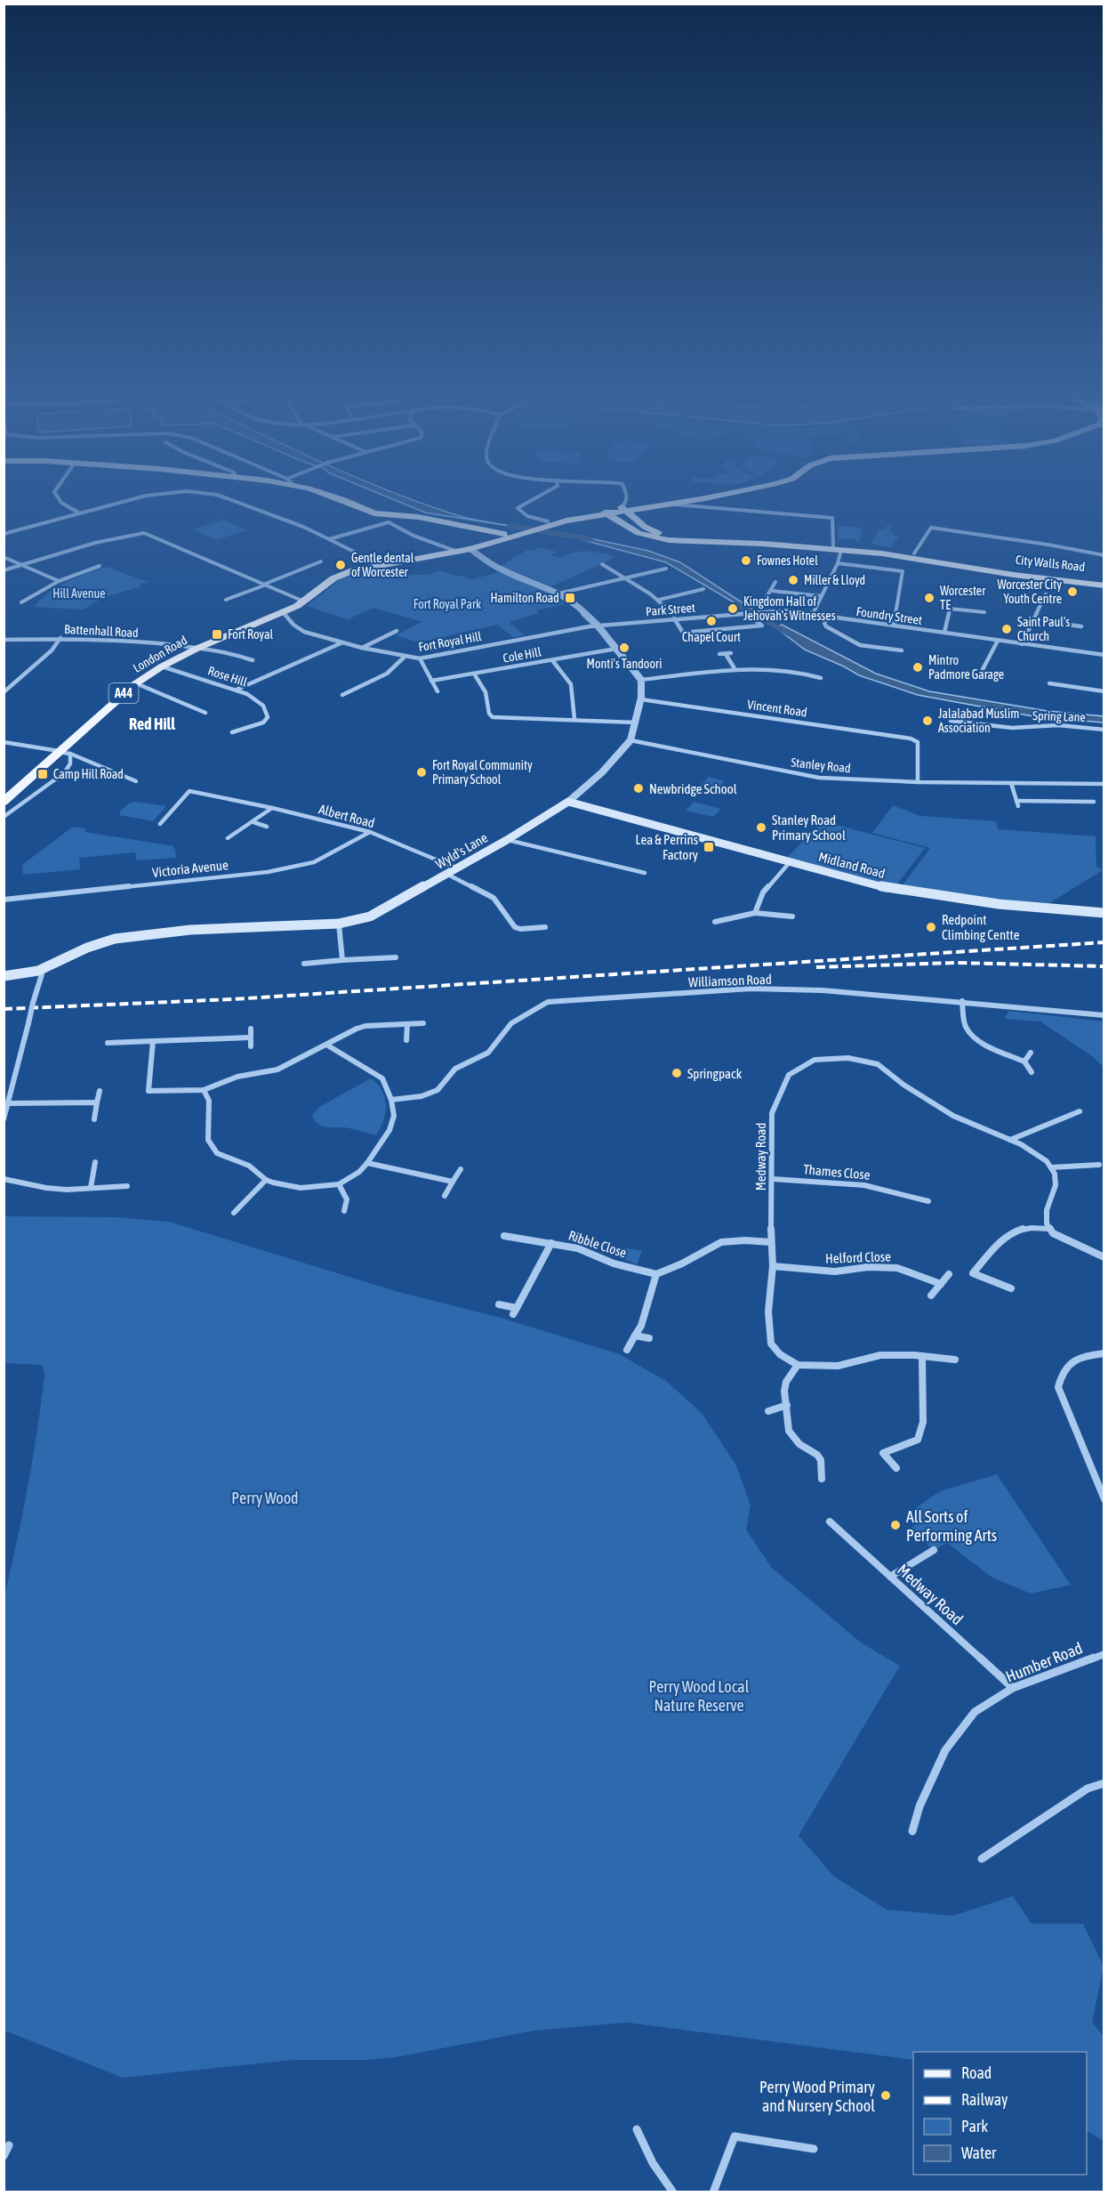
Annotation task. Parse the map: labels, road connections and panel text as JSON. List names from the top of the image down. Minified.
{"streets":{"main road":["City Walls Road","London Road","A44","Wyld's Lane","Midland Road"],"street":["Park Street","Foundry Street","Battenhall Road","Fort Royal Hill","Cole Hill","Rose Hill","Vincent Road","Spring Lane","Stanley Road","Albert Road","Victoria Avenue","Williamson Road","Medway Road","Thames Close","Ribble Close","Helford Close","Humber Road"]},"crossings":[["City Walls Road","A44"],["Park Street","Foundry Street"],["Park Street","Fort Royal Hill"],["Battenhall Road","London Road"],["Fort Royal Hill","London Road"],["London Road","Rose Hill"],["London Road","A44"],["Vincent Road","Stanley Road"],["Vincent Road","Wyld's Lane"],["Stanley Road","Wyld's Lane"],["Albert Road","Wyld's Lane"],["Albert Road","Victoria Avenue"],["Wyld's Lane","Midland Road"],["Medway Road","Thames Close"],["Medway Road","Helford Close"],["Medway Road","Humber Road"]],"districts":["Red Hill"],"parks":["Hill Avenue","Fort Royal Park","Perry Wood","Perry Wood Local Nature Reserve"],"places":{"other":["Fownes Hotel","Gentle dental of Worcester","Miller & Lloyd","Worcester City Youth Centre","Worcester TE","Kingdom Hall of Jehovah's Witnesses","Chapel Court","Saint Paul's Church","Monti's Tandoori","Mintro Padmore Garage","Jalalabad Muslim Association","Fort Royal Community Primary School","Newbridge School","Stanley Road Primary School","Redpoint Climbing Centte","Springpack","All Sorts of Performing Arts","Perry Wood Primary and Nursery School"],"transit":["Hamilton Road","Fort Royal","Camp Hill Road","Lea & Perrins Factory"]},"legend":["Road","Railway","Park","Water"]}
